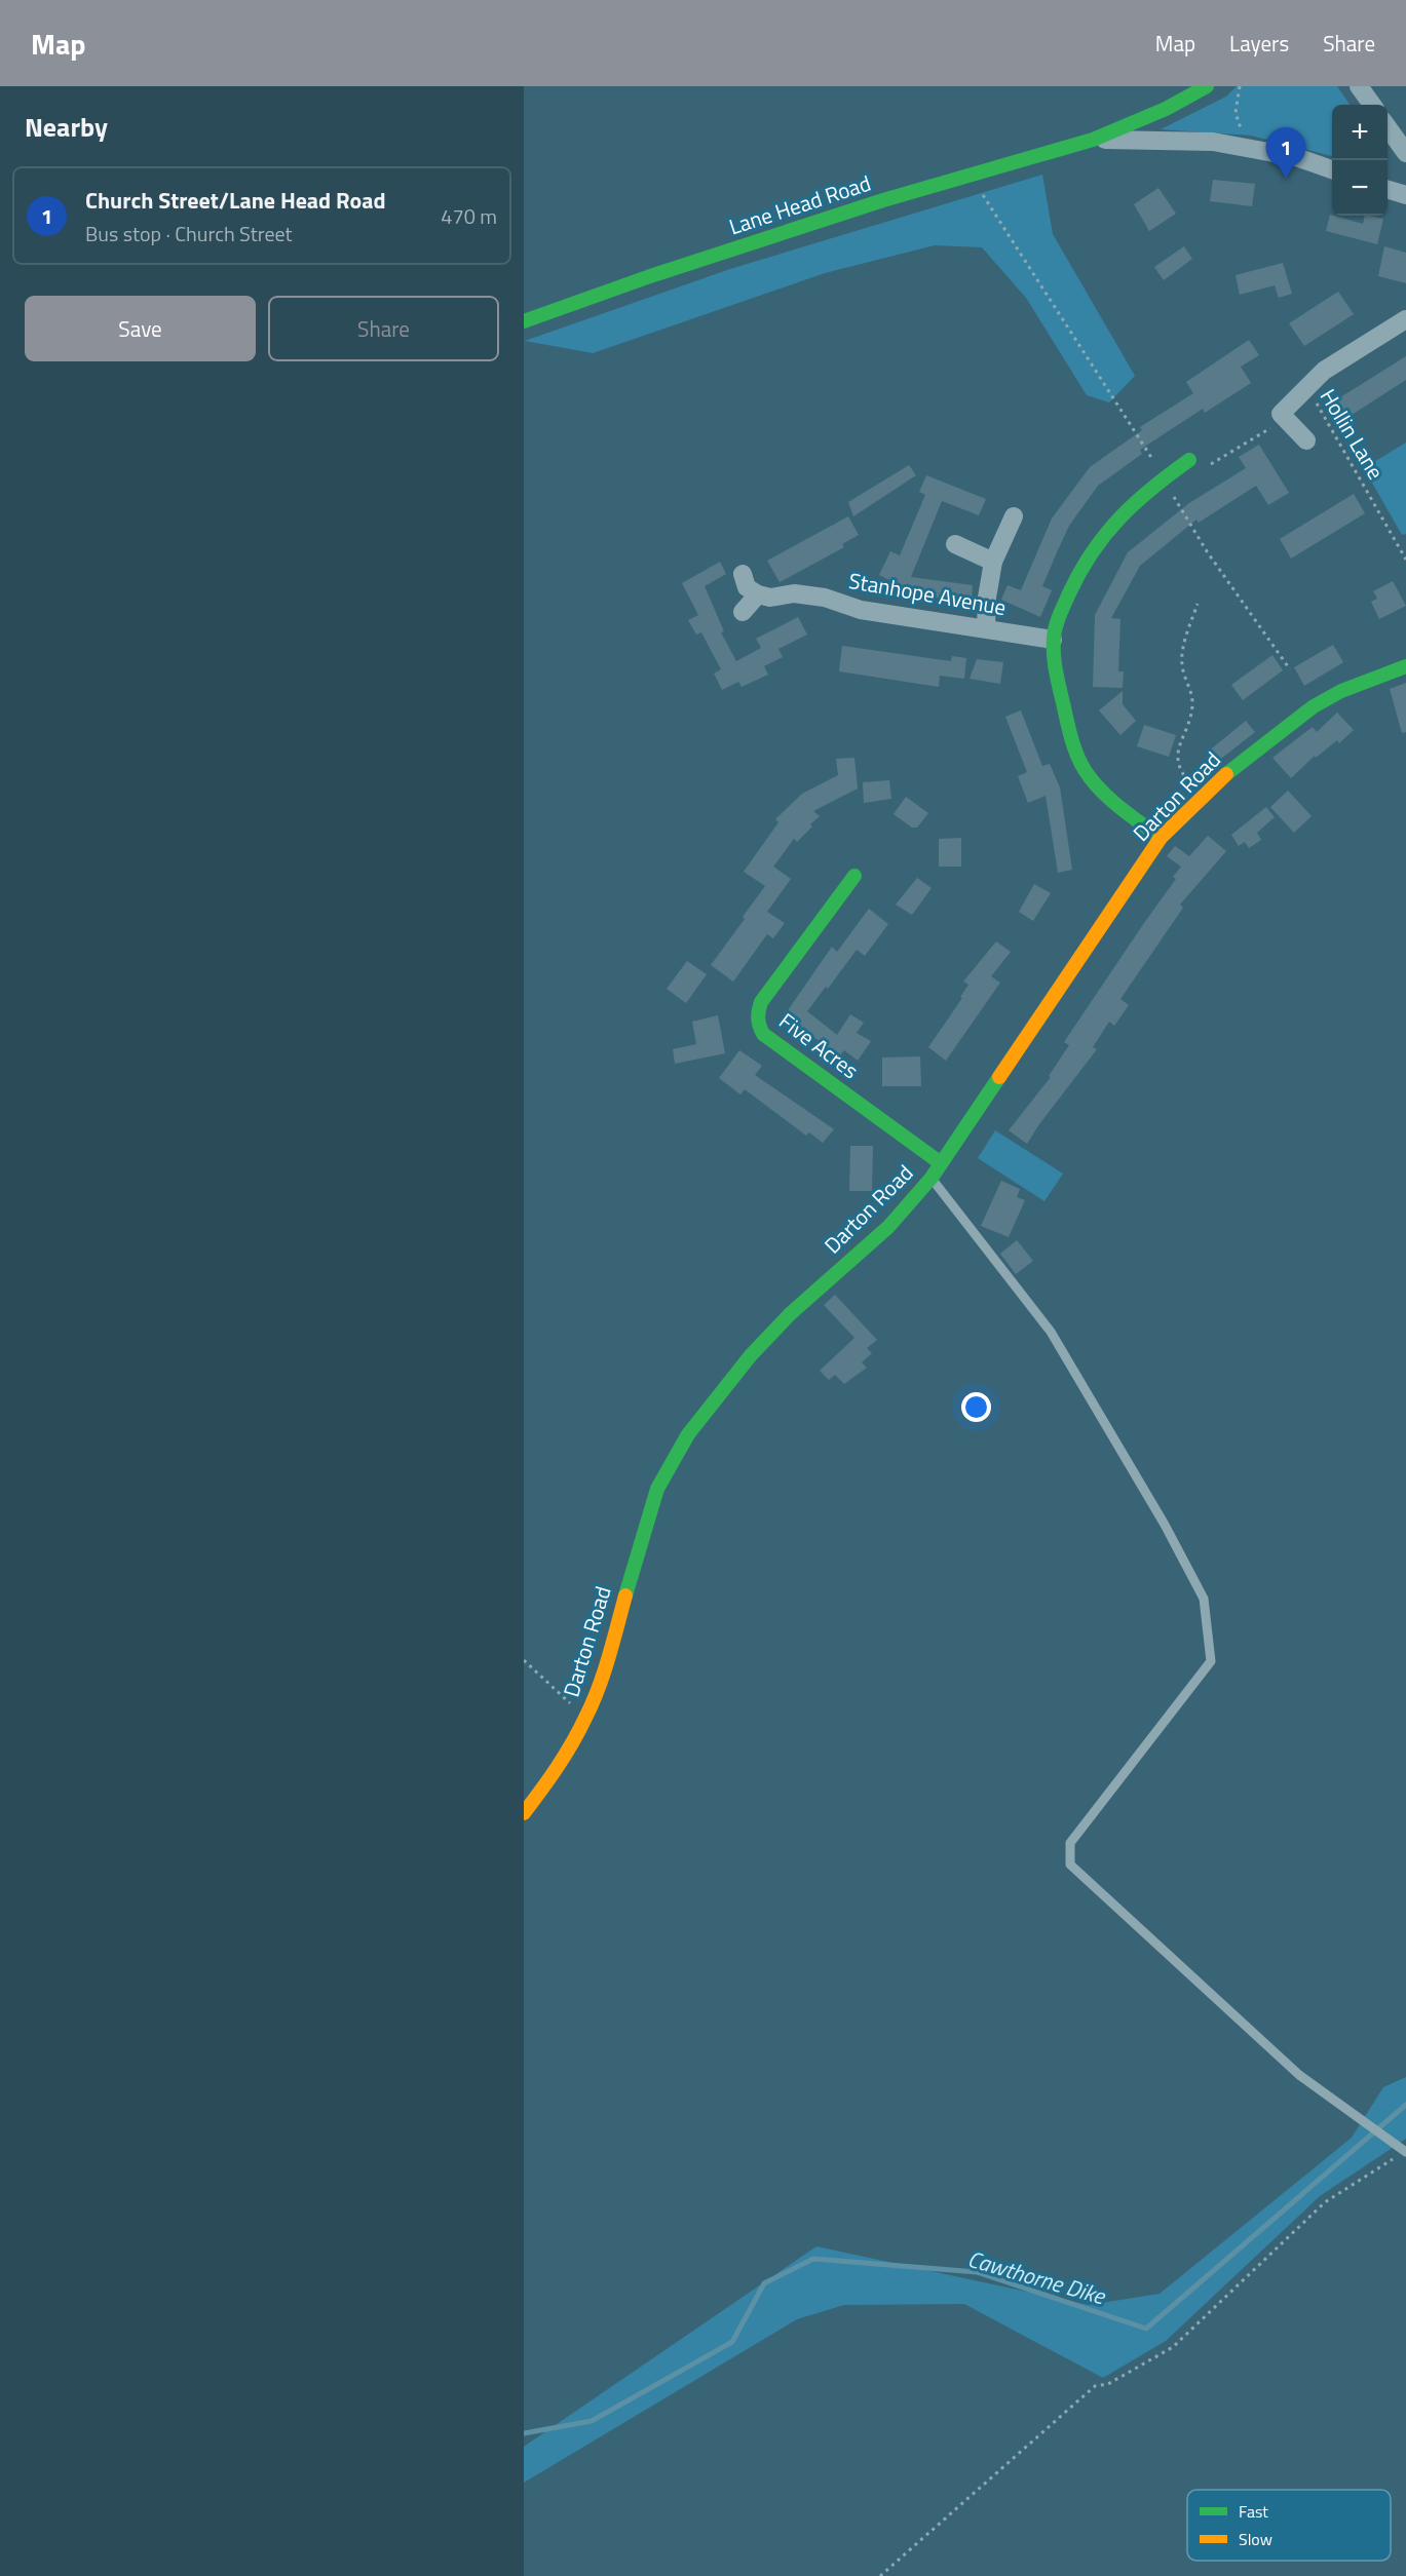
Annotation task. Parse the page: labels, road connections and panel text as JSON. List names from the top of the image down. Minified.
{"streets":{"street":["Lane Head Road","Stanhope Avenue","Darton Road","Five Acres"],"path":["Hollin Lane"]},"crossings":[["Darton Road","Five Acres"]],"water":["Cawthorne Dike"],"legend":["Fast","Slow"],"page":{"header":"Map","nav":["Map","Layers","Share"],"heading":"Nearby","map_buttons":["+","−"],"pins":"1","list":[{"mark":"1","name":"Church Street/Lane Head Road","note":"Bus stop · Church Street","value":"470 m"}],"buttons":["Save","Share"]}}
